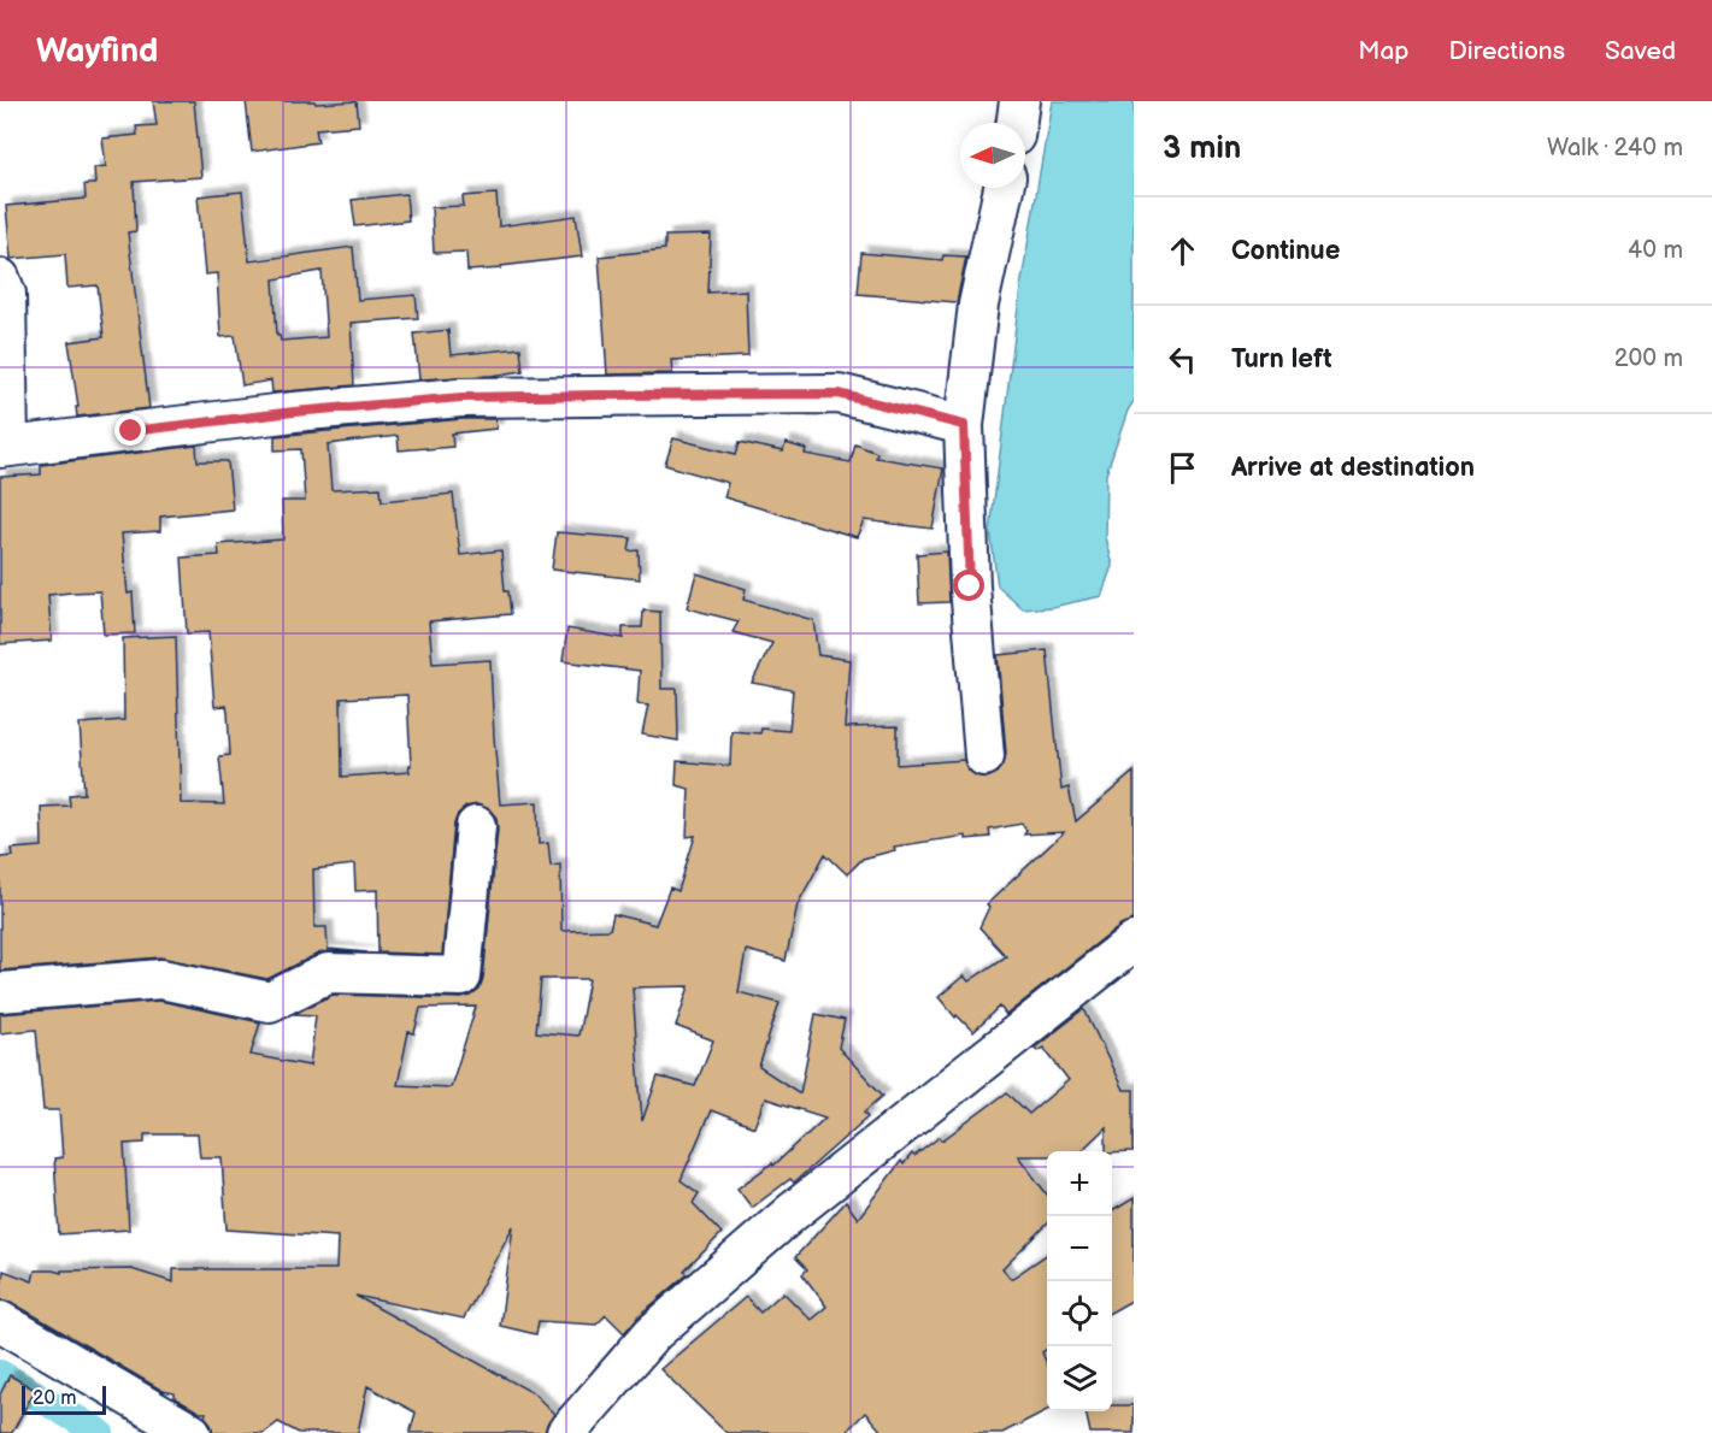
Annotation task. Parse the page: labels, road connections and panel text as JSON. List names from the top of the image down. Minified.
{"scale_bar":"20 m","north":"left","page":{"header":"Wayfind","nav":["Map","Directions","Saved"],"heading":["3 min","Walk · 240 m"],"list":[["Continue","40 m"],["Turn left","200 m"],"Arrive at destination"],"map_buttons":["+","−"],"scale":"20 m"}}
